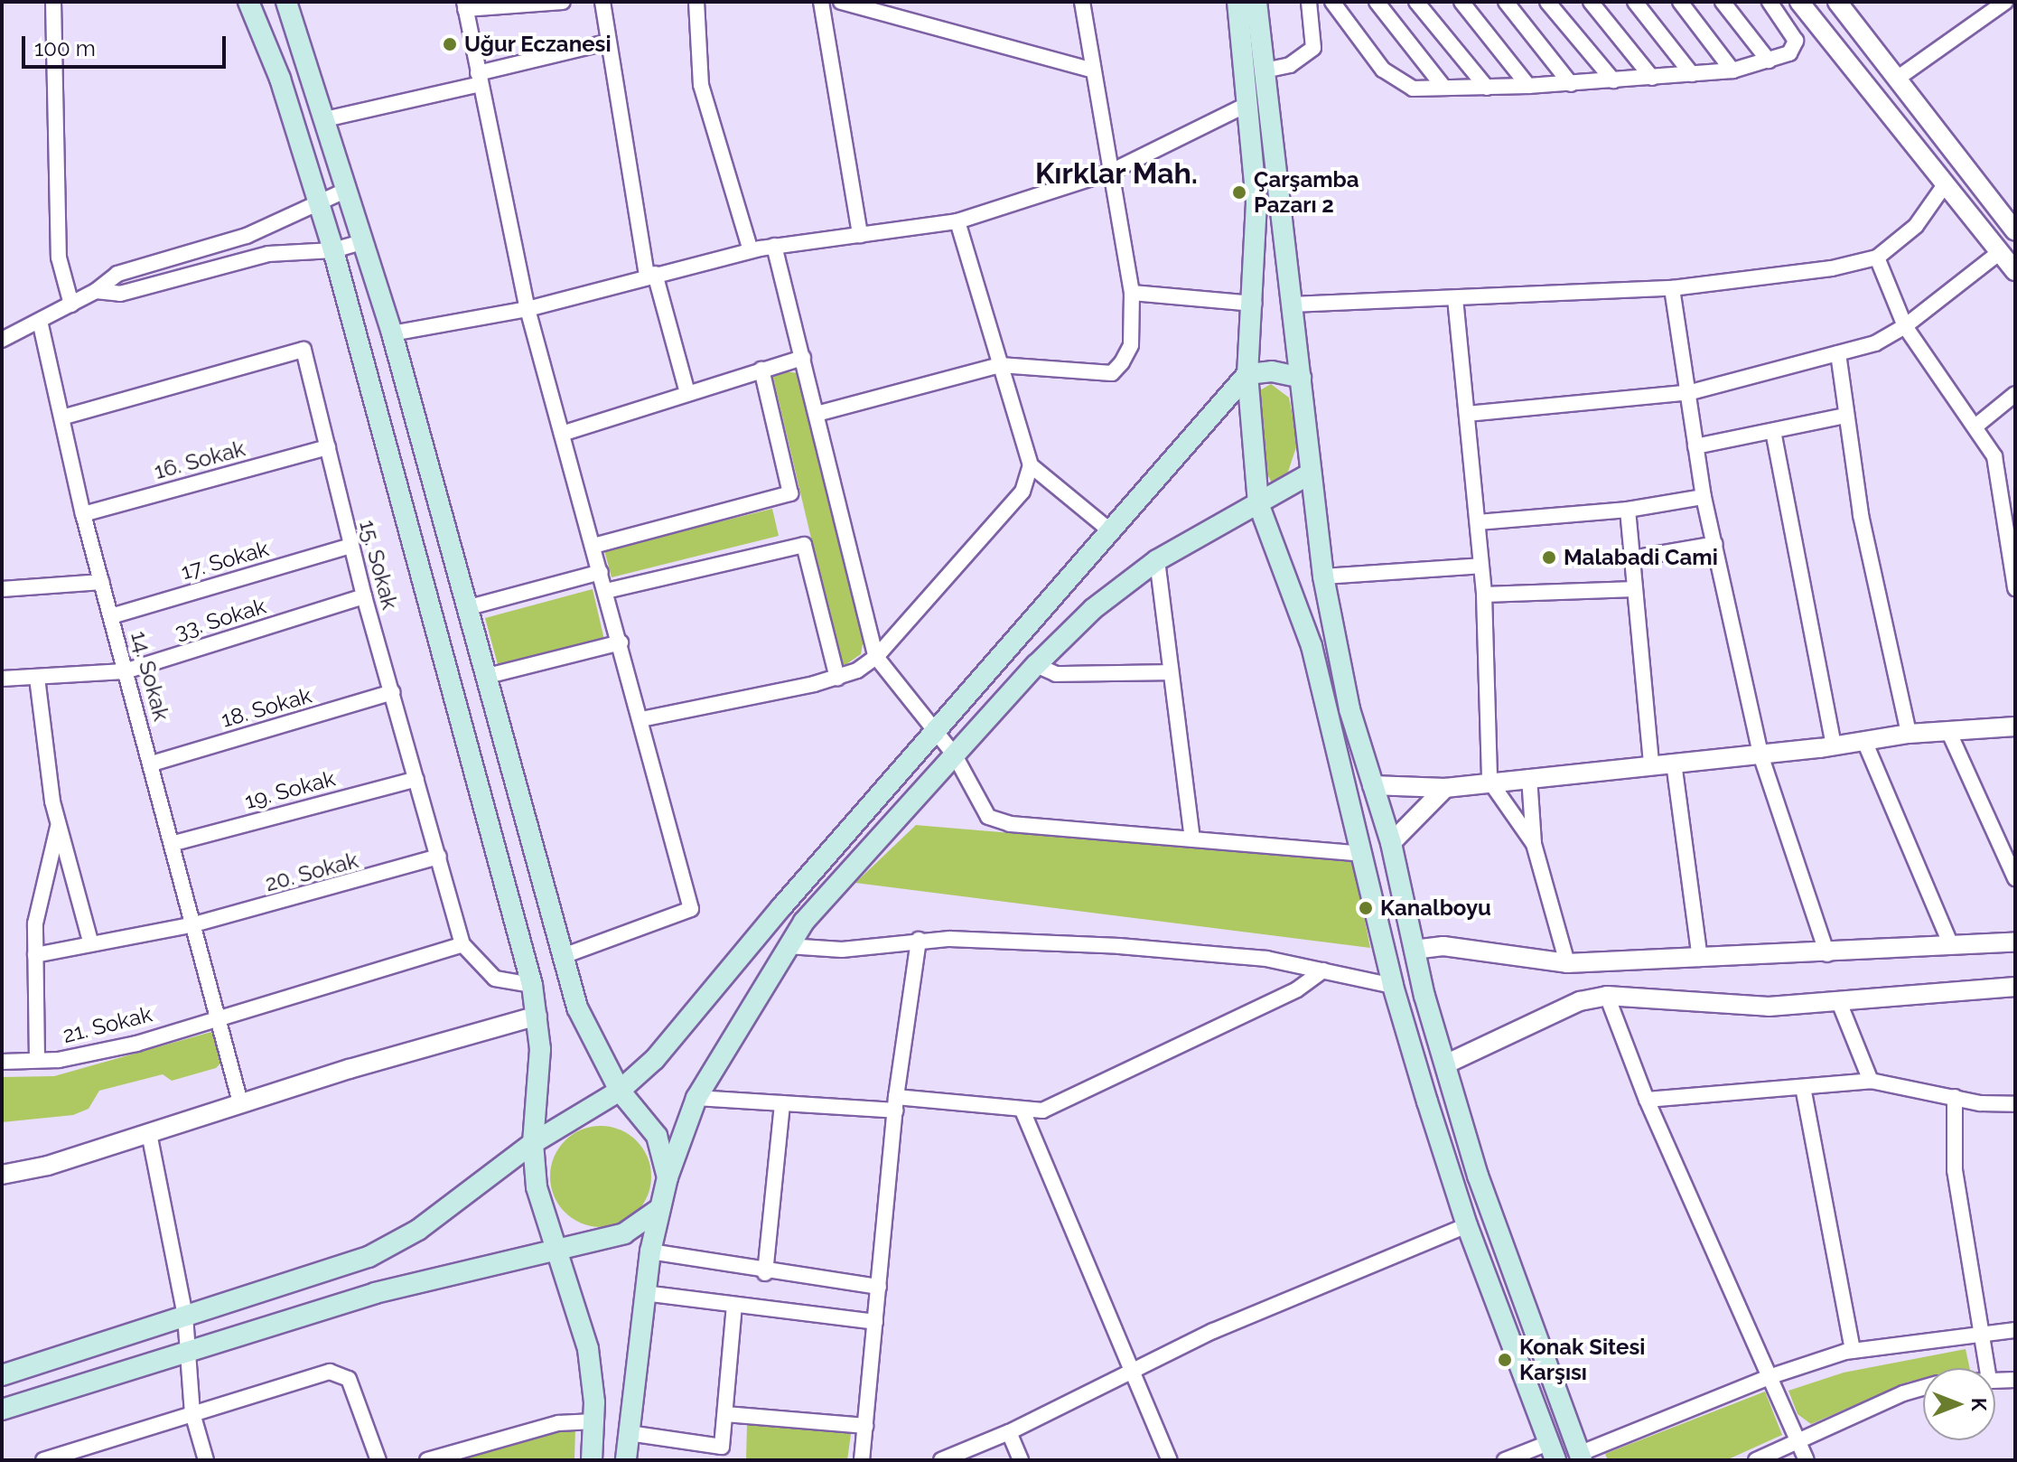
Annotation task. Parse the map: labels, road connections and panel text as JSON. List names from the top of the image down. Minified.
{"streets":{"street":["16. Sokak","17. Sokak","15. Sokak","33. Sokak","14. Sokak","18. Sokak","19. Sokak","20. Sokak","21. Sokak"]},"crossings":[["16. Sokak","15. Sokak"],["16. Sokak","14. Sokak"],["17. Sokak","15. Sokak"],["17. Sokak","14. Sokak"],["15. Sokak","33. Sokak"],["15. Sokak","14. Sokak"],["15. Sokak","18. Sokak"],["15. Sokak","19. Sokak"],["15. Sokak","20. Sokak"],["15. Sokak","21. Sokak"],["33. Sokak","14. Sokak"],["14. Sokak","18. Sokak"],["14. Sokak","19. Sokak"],["14. Sokak","20. Sokak"],["14. Sokak","21. Sokak"]],"districts":["Kırklar Mah."],"places":["Uğur Eczanesi","Çarşamba Pazarı 2","Malabadi Cami","Kanalboyu","Konak Sitesi Karşısı"],"scale_bar":"100 m","north":"right"}
